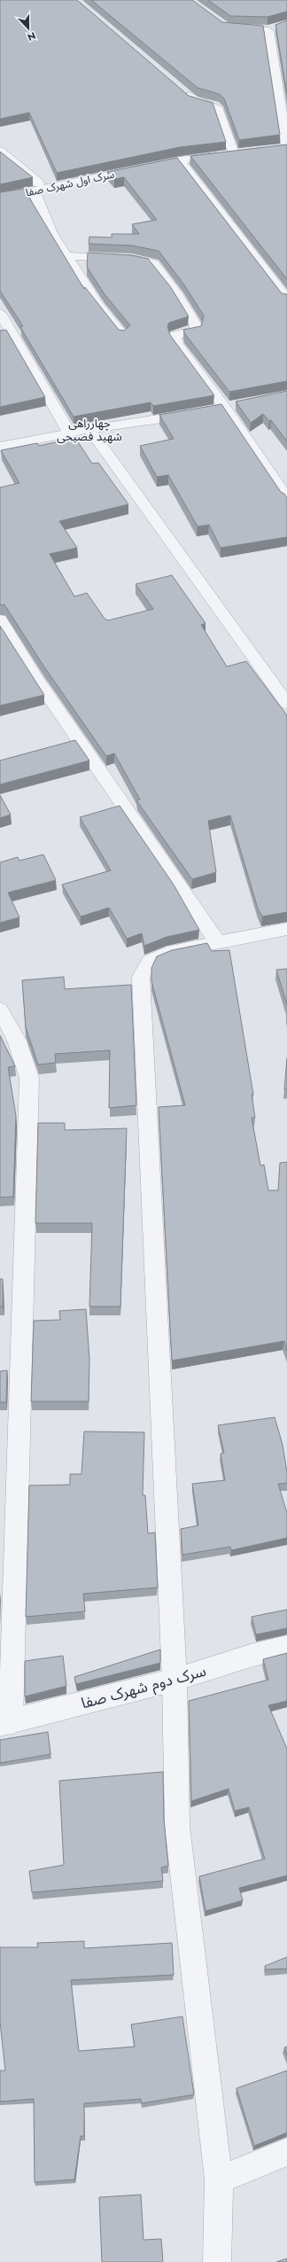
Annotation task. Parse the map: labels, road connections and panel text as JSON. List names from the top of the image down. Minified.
{"streets":{"street":["سرک اول شهرک صفا","سرک دوم شهرک صفا"]},"districts":["چهارراهی شهید فصیحی"],"north":"bottom"}
